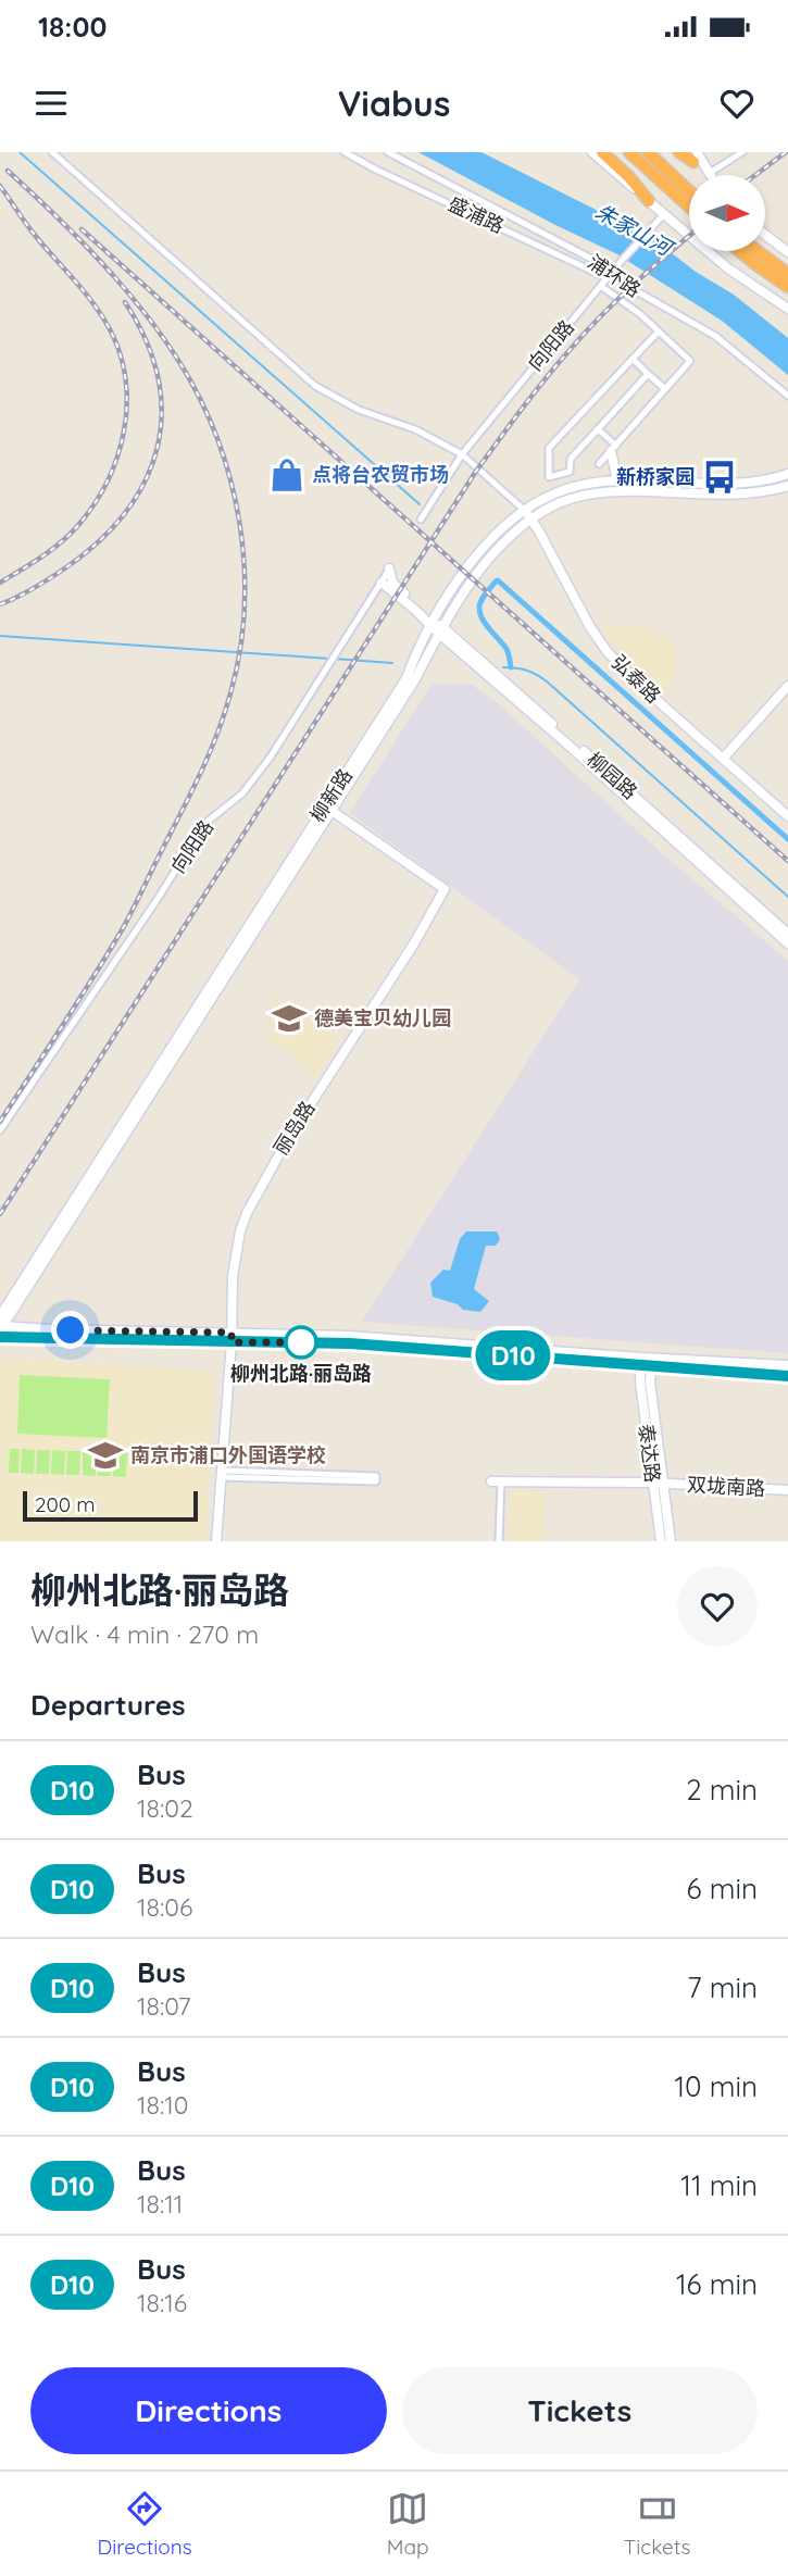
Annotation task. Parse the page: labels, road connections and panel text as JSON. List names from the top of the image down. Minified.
{"streets":{"main road":["弘泰路","柳园路","柳新路","丽岛路","泰达路","双垅南路"],"street":["盛浦路","浦环路","向阳路"]},"crossings":[["盛浦路","向阳路"],["浦环路","向阳路"],["弘泰路","柳新路"],["柳园路","柳新路"],["柳新路","丽岛路"],["泰达路","双垅南路"]],"water":["朱家山河"],"places":{"shop":["点将台农贸市场"],"bus stop":["新桥家园"],"school or university":["德美宝贝幼儿园","南京市浦口外国语学校"],"other":["柳州北路·丽岛路"]},"lines":["bus line D10"],"scale_bar":"200 m","north":"right","page":{"status":"18:00","header":"Viabus","on_map":"D10","scale":"200 m","heading":[["柳州北路·丽岛路","Walk · 4 min · 270 m"],"Departures"],"list":[{"mark":"D10","name":"Bus","note":"18:02","value":"2 min"},{"mark":"D10","name":"Bus","note":"18:06","value":"6 min"},{"mark":"D10","name":"Bus","note":"18:07","value":"7 min"},{"mark":"D10","name":"Bus","note":"18:10","value":"10 min"},{"mark":"D10","name":"Bus","note":"18:11","value":"11 min"},{"mark":"D10","name":"Bus","note":"18:16","value":"16 min"}],"buttons":["Directions","Tickets"],"tabs":["Directions","Map","Tickets"]}}
